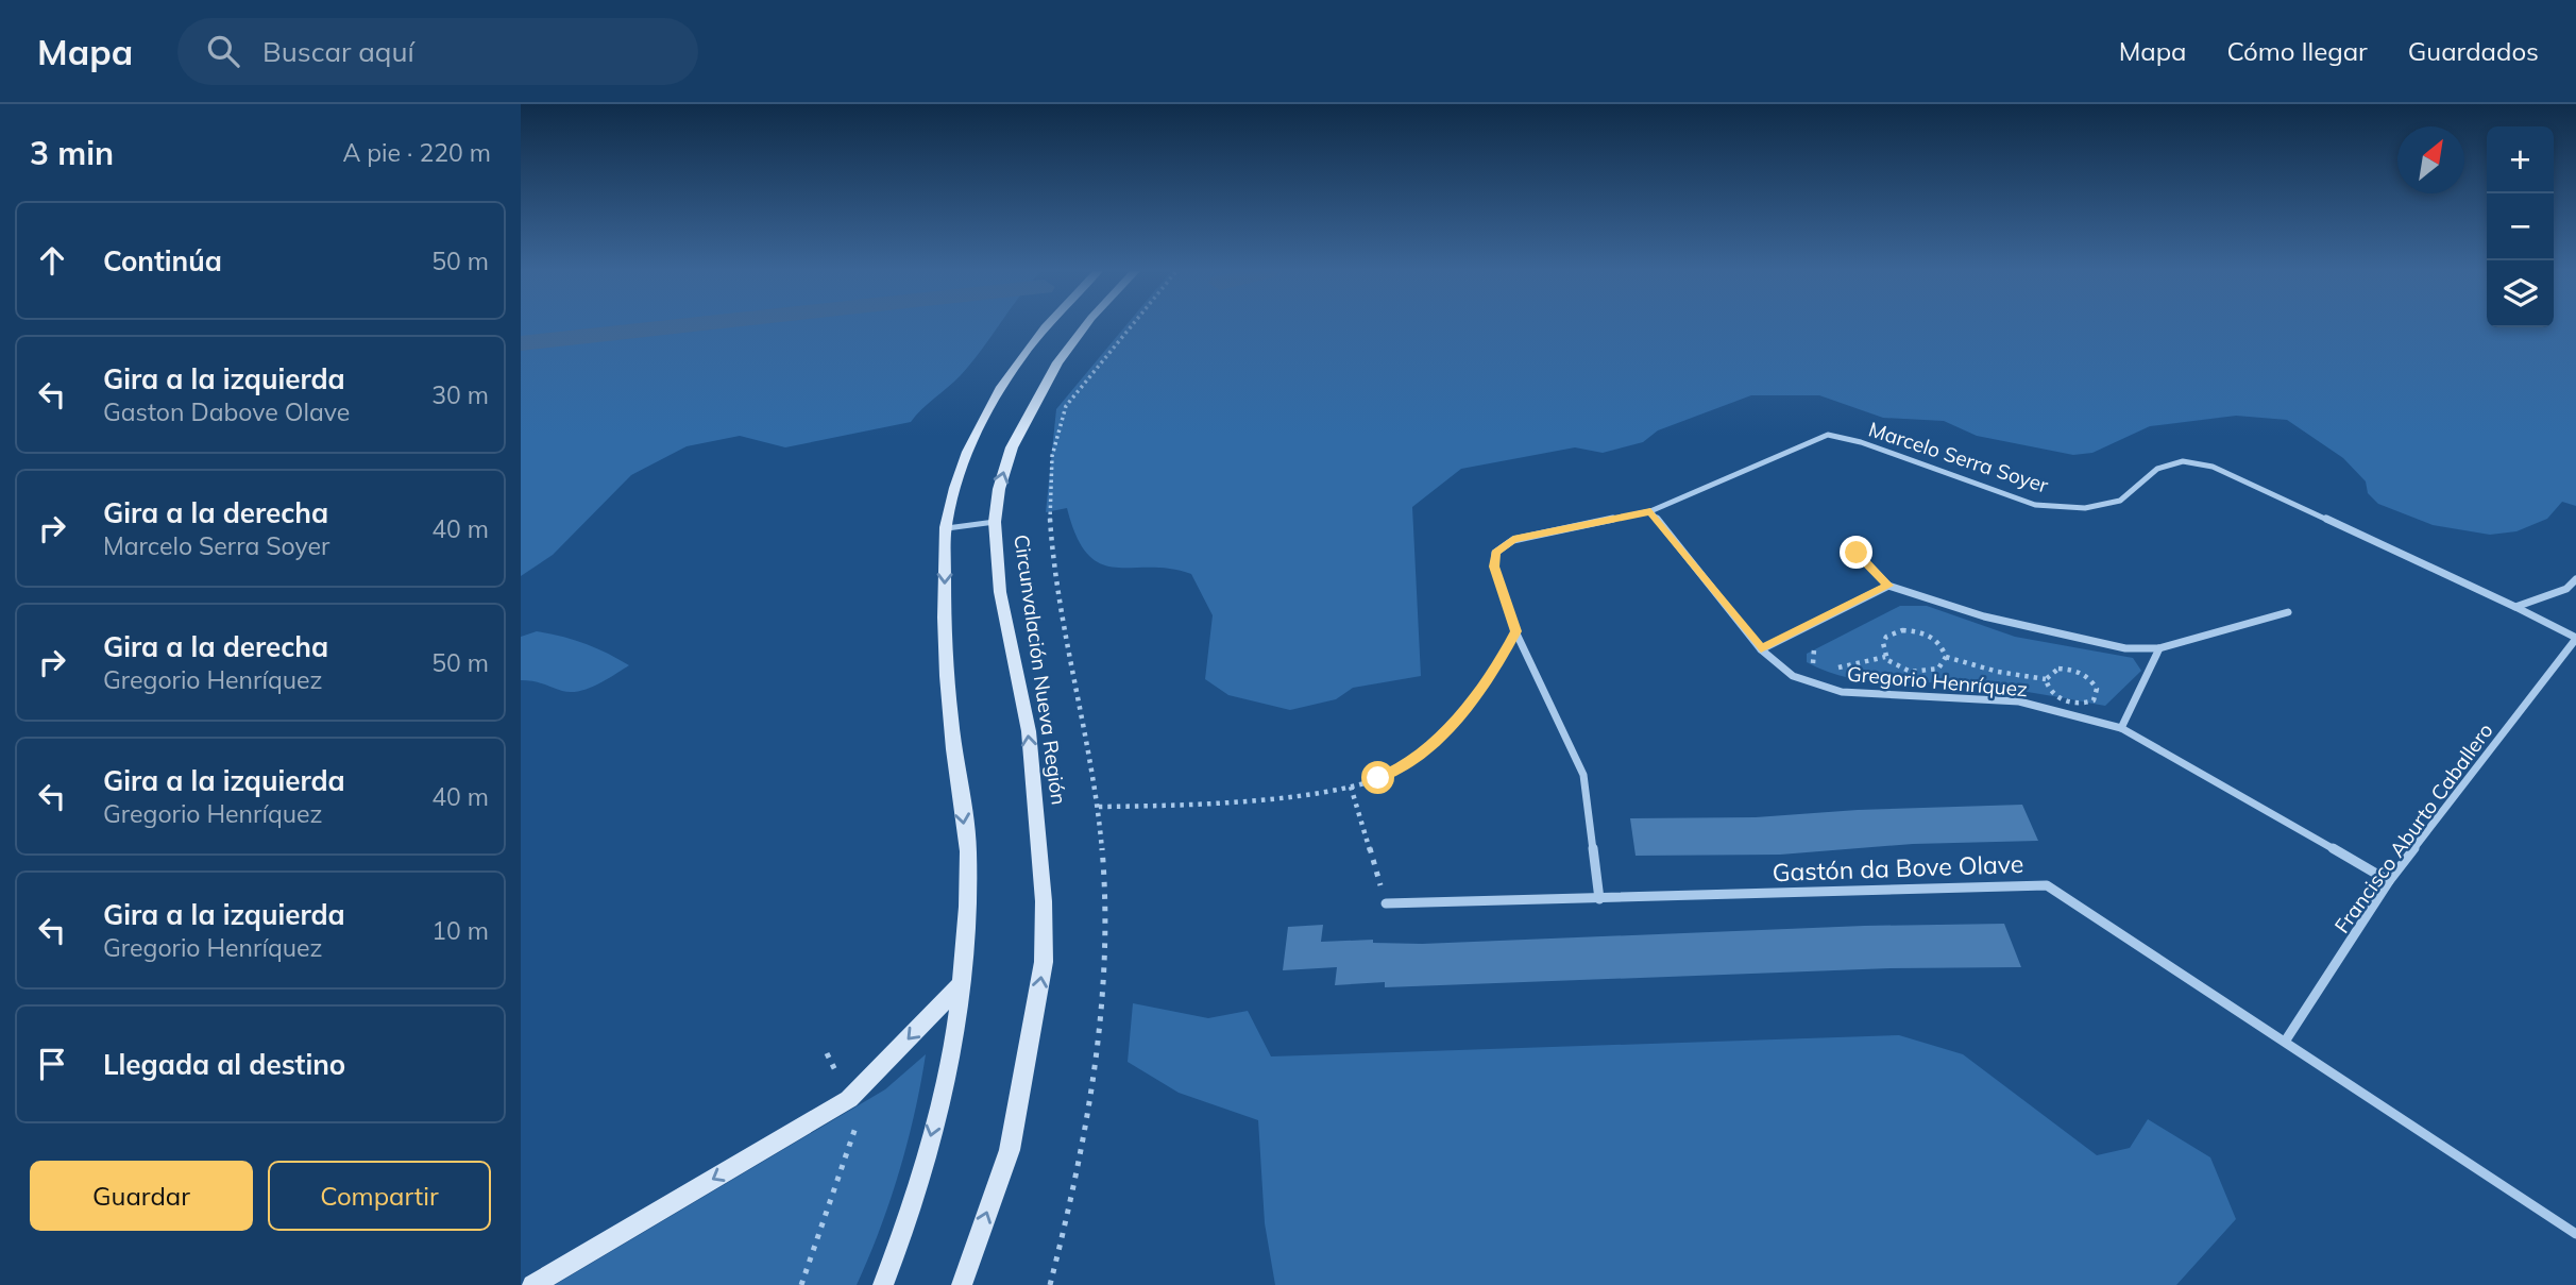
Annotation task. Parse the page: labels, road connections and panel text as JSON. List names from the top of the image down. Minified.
{"streets":{"main road":["Circunvalación Nueva Región"],"street":["Marcelo Serra Soyer","Gregorio Henríquez","Francisco Aburto Caballero","Gastón da Bove Olave"]},"crossings":[["Marcelo Serra Soyer","Gregorio Henríquez"],["Marcelo Serra Soyer","Francisco Aburto Caballero"],["Gregorio Henríquez","Francisco Aburto Caballero"],["Francisco Aburto Caballero","Gastón da Bove Olave"]],"north":"top right","page":{"header":"Mapa","search":"Buscar aquí","nav":["Mapa","Cómo llegar","Guardados"],"heading":["3 min","A pie · 220 m"],"map_buttons":["+","−"],"list":[["Continúa","50 m"],["Gira a la izquierda","Gaston Dabove Olave","30 m"],["Gira a la derecha","Marcelo Serra Soyer","40 m"],["Gira a la derecha","Gregorio Henríquez","50 m"],["Gira a la izquierda","Gregorio Henríquez","40 m"],["Gira a la izquierda","Gregorio Henríquez","10 m"],"Llegada al destino"],"buttons":["Guardar","Compartir"]}}
